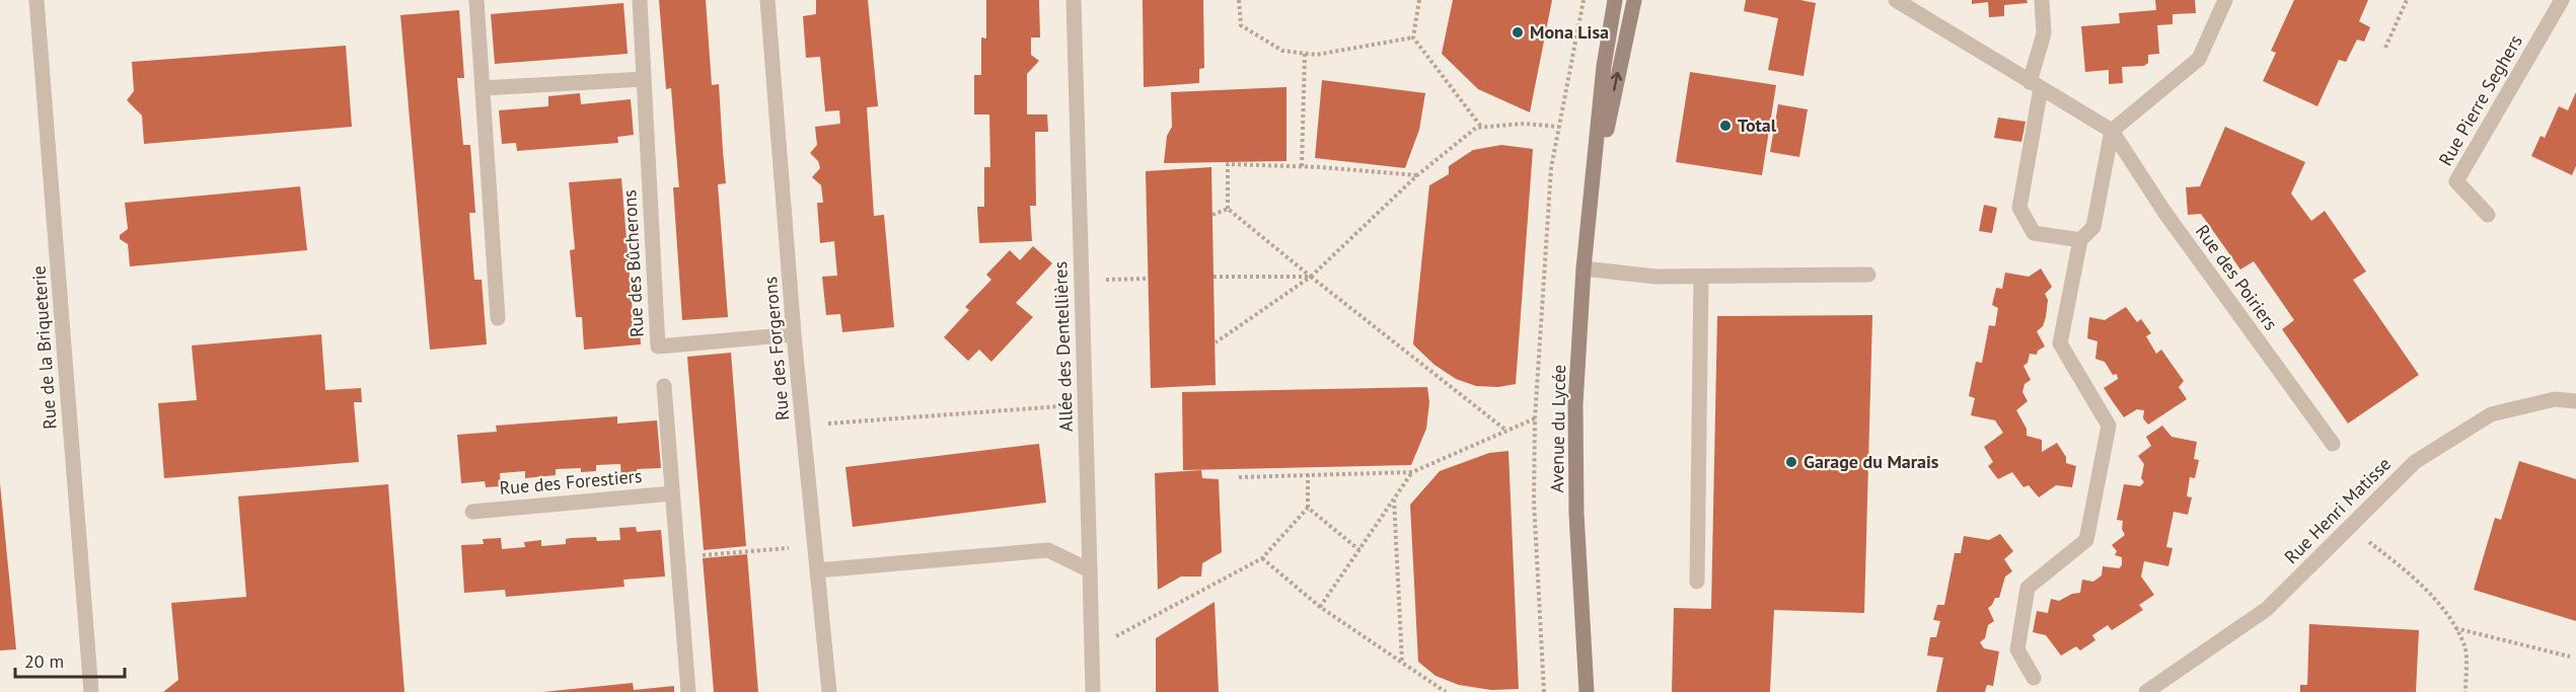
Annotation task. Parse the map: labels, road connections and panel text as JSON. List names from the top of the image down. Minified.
{"streets":{"main road":["Avenue du Lycée"],"street":["Rue Pierre Seghers","Rue des Bûcherons","Rue des Poiriers","Allée des Dentellières","Rue de la Briqueterie","Rue des Forgerons","Rue des Forestiers","Rue Henri Matisse"]},"crossings":[["Rue des Bûcherons","Rue des Forgerons"]],"places":["Mona Lisa","Total","Garage du Marais"],"scale_bar":"20 m"}
